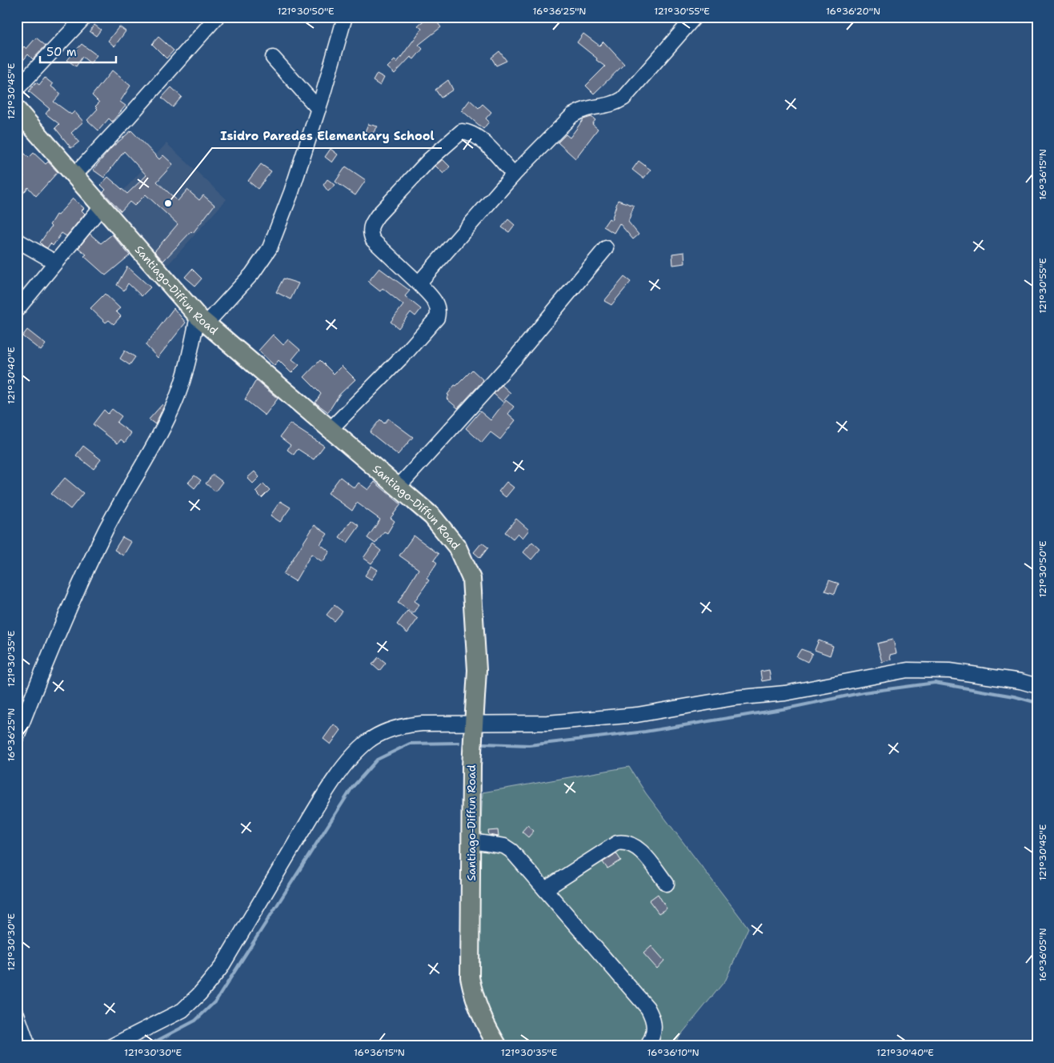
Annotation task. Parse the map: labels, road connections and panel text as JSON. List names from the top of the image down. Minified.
{"streets":{"main road":["Santiago-Diffun Road"]},"places":["Isidro Paredes Elementary School"],"scale_bar":"50 m","coordinates":["121°30'50\"E","16°36'25\"N","121°30'55\"E","16°36'20\"N","121°30'45\"E","16°36'15\"N","121°30'40\"E","121°30'35\"E","121°30'30\"E","16°36'05\"N","16°36'10\"N"]}
